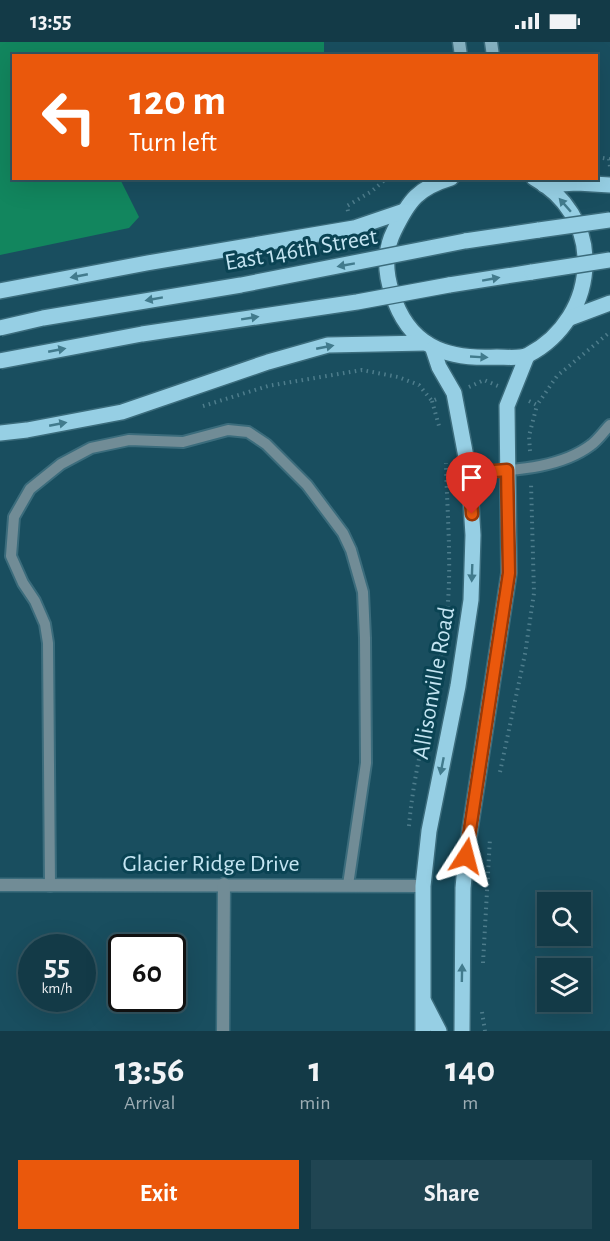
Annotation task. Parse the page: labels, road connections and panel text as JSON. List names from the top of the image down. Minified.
{"streets":{"main road":["East 146th Street","Allisonville Road"],"street":["Glacier Ridge Drive"]},"crossings":[["Allisonville Road","Glacier Ridge Drive"]],"page":{"status":"13:55","turn":["120 m","Turn left"],"speed":"55 km/h","limit":"60","eta":["13:56","Arrival","1","min","140","m"],"buttons":["Exit","Share"]}}
